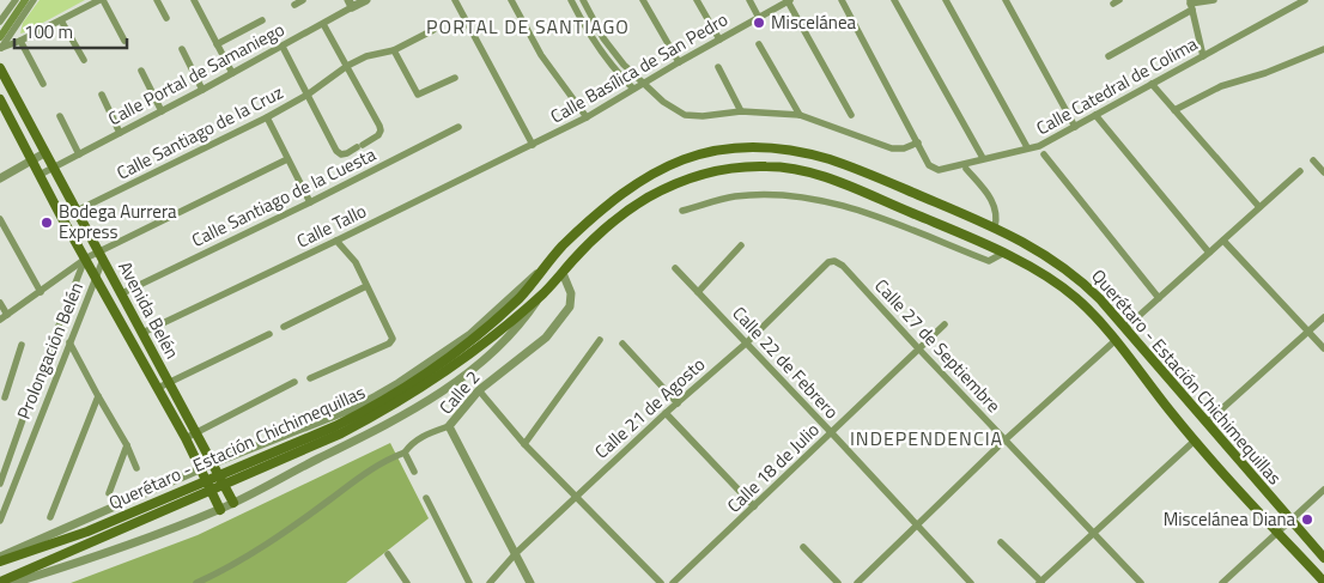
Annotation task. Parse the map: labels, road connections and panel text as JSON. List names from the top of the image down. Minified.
{"streets":{"main road":["Avenida Belén","Querétaro - Estación Chichimequillas"],"street":["Calle Basílica de San Pedro","Calle Portal de Samaniego","Calle Catedral de Colima","Calle Santiago de la Cruz","Calle Santiago de la Cuesta","Calle Tallo","Calle 27 de Septiembre","Prolongación Belén","Calle 22 de Febrero","Calle 2","Calle 21 de Agosto","Calle 18 de Julio"]},"crossings":[["Calle Basílica de San Pedro","Calle Tallo"],["Calle Portal de Samaniego","Avenida Belén"],["Calle Santiago de la Cruz","Avenida Belén"],["Calle Santiago de la Cuesta","Avenida Belén"],["Calle Tallo","Avenida Belén"],["Avenida Belén","Prolongación Belén"],["Calle 27 de Septiembre","Calle 21 de Agosto"],["Calle 27 de Septiembre","Calle 18 de Julio"],["Calle 22 de Febrero","Calle 21 de Agosto"],["Calle 22 de Febrero","Calle 18 de Julio"],["Querétaro - Estación Chichimequillas","Calle 2"],["Calle 2","Calle 21 de Agosto"]],"districts":["PORTAL DE SANTIAGO","INDEPENDENCIA"],"places":["Miscelánea","Bodega Aurrera Express","Miscelánea Diana"],"scale_bar":"100 m"}
